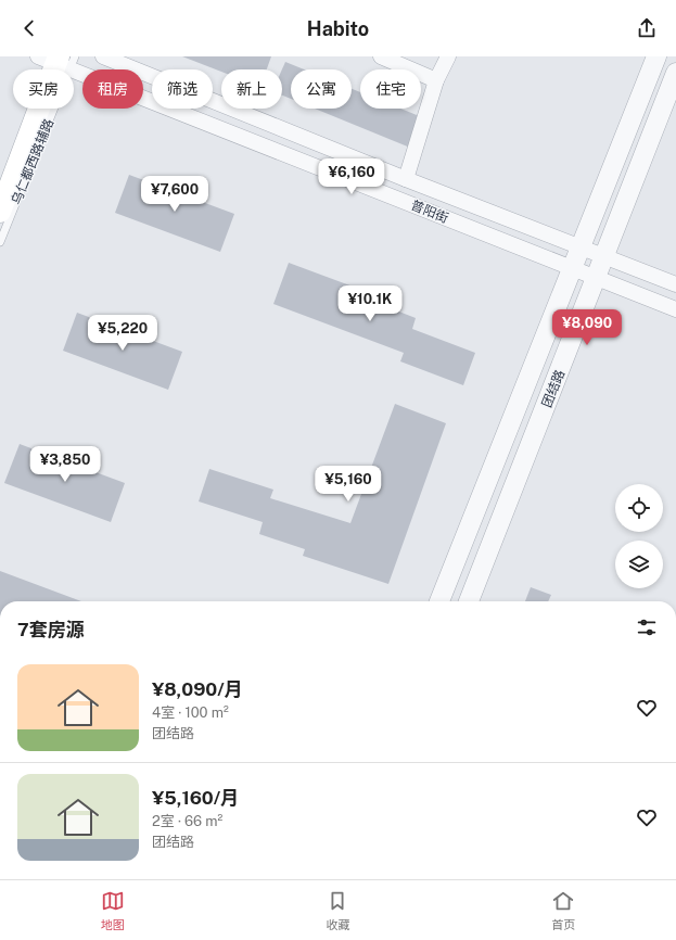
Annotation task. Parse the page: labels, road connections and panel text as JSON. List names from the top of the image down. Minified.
{"streets":{"street":["普阳街","团结路"],"lane":["乌仁都西路辅路"]},"crossings":[["乌仁都西路辅路","普阳街"],["普阳街","团结路"]],"page":{"header":"Habito","chip":["买房","租房","筛选","新上","公寓","住宅"],"price":["¥6,160","¥7,600","¥10.1K","¥8,090","¥5,220","¥3,850","¥5,160"],"heading":"7套房源","list":[{"name":"¥8,090/月","note":"4室 · 100 m² · 团结路"},{"name":"¥5,160/月","note":"2室 · 66 m² · 团结路"}],"tabs":["地图","收藏","首页"]}}
